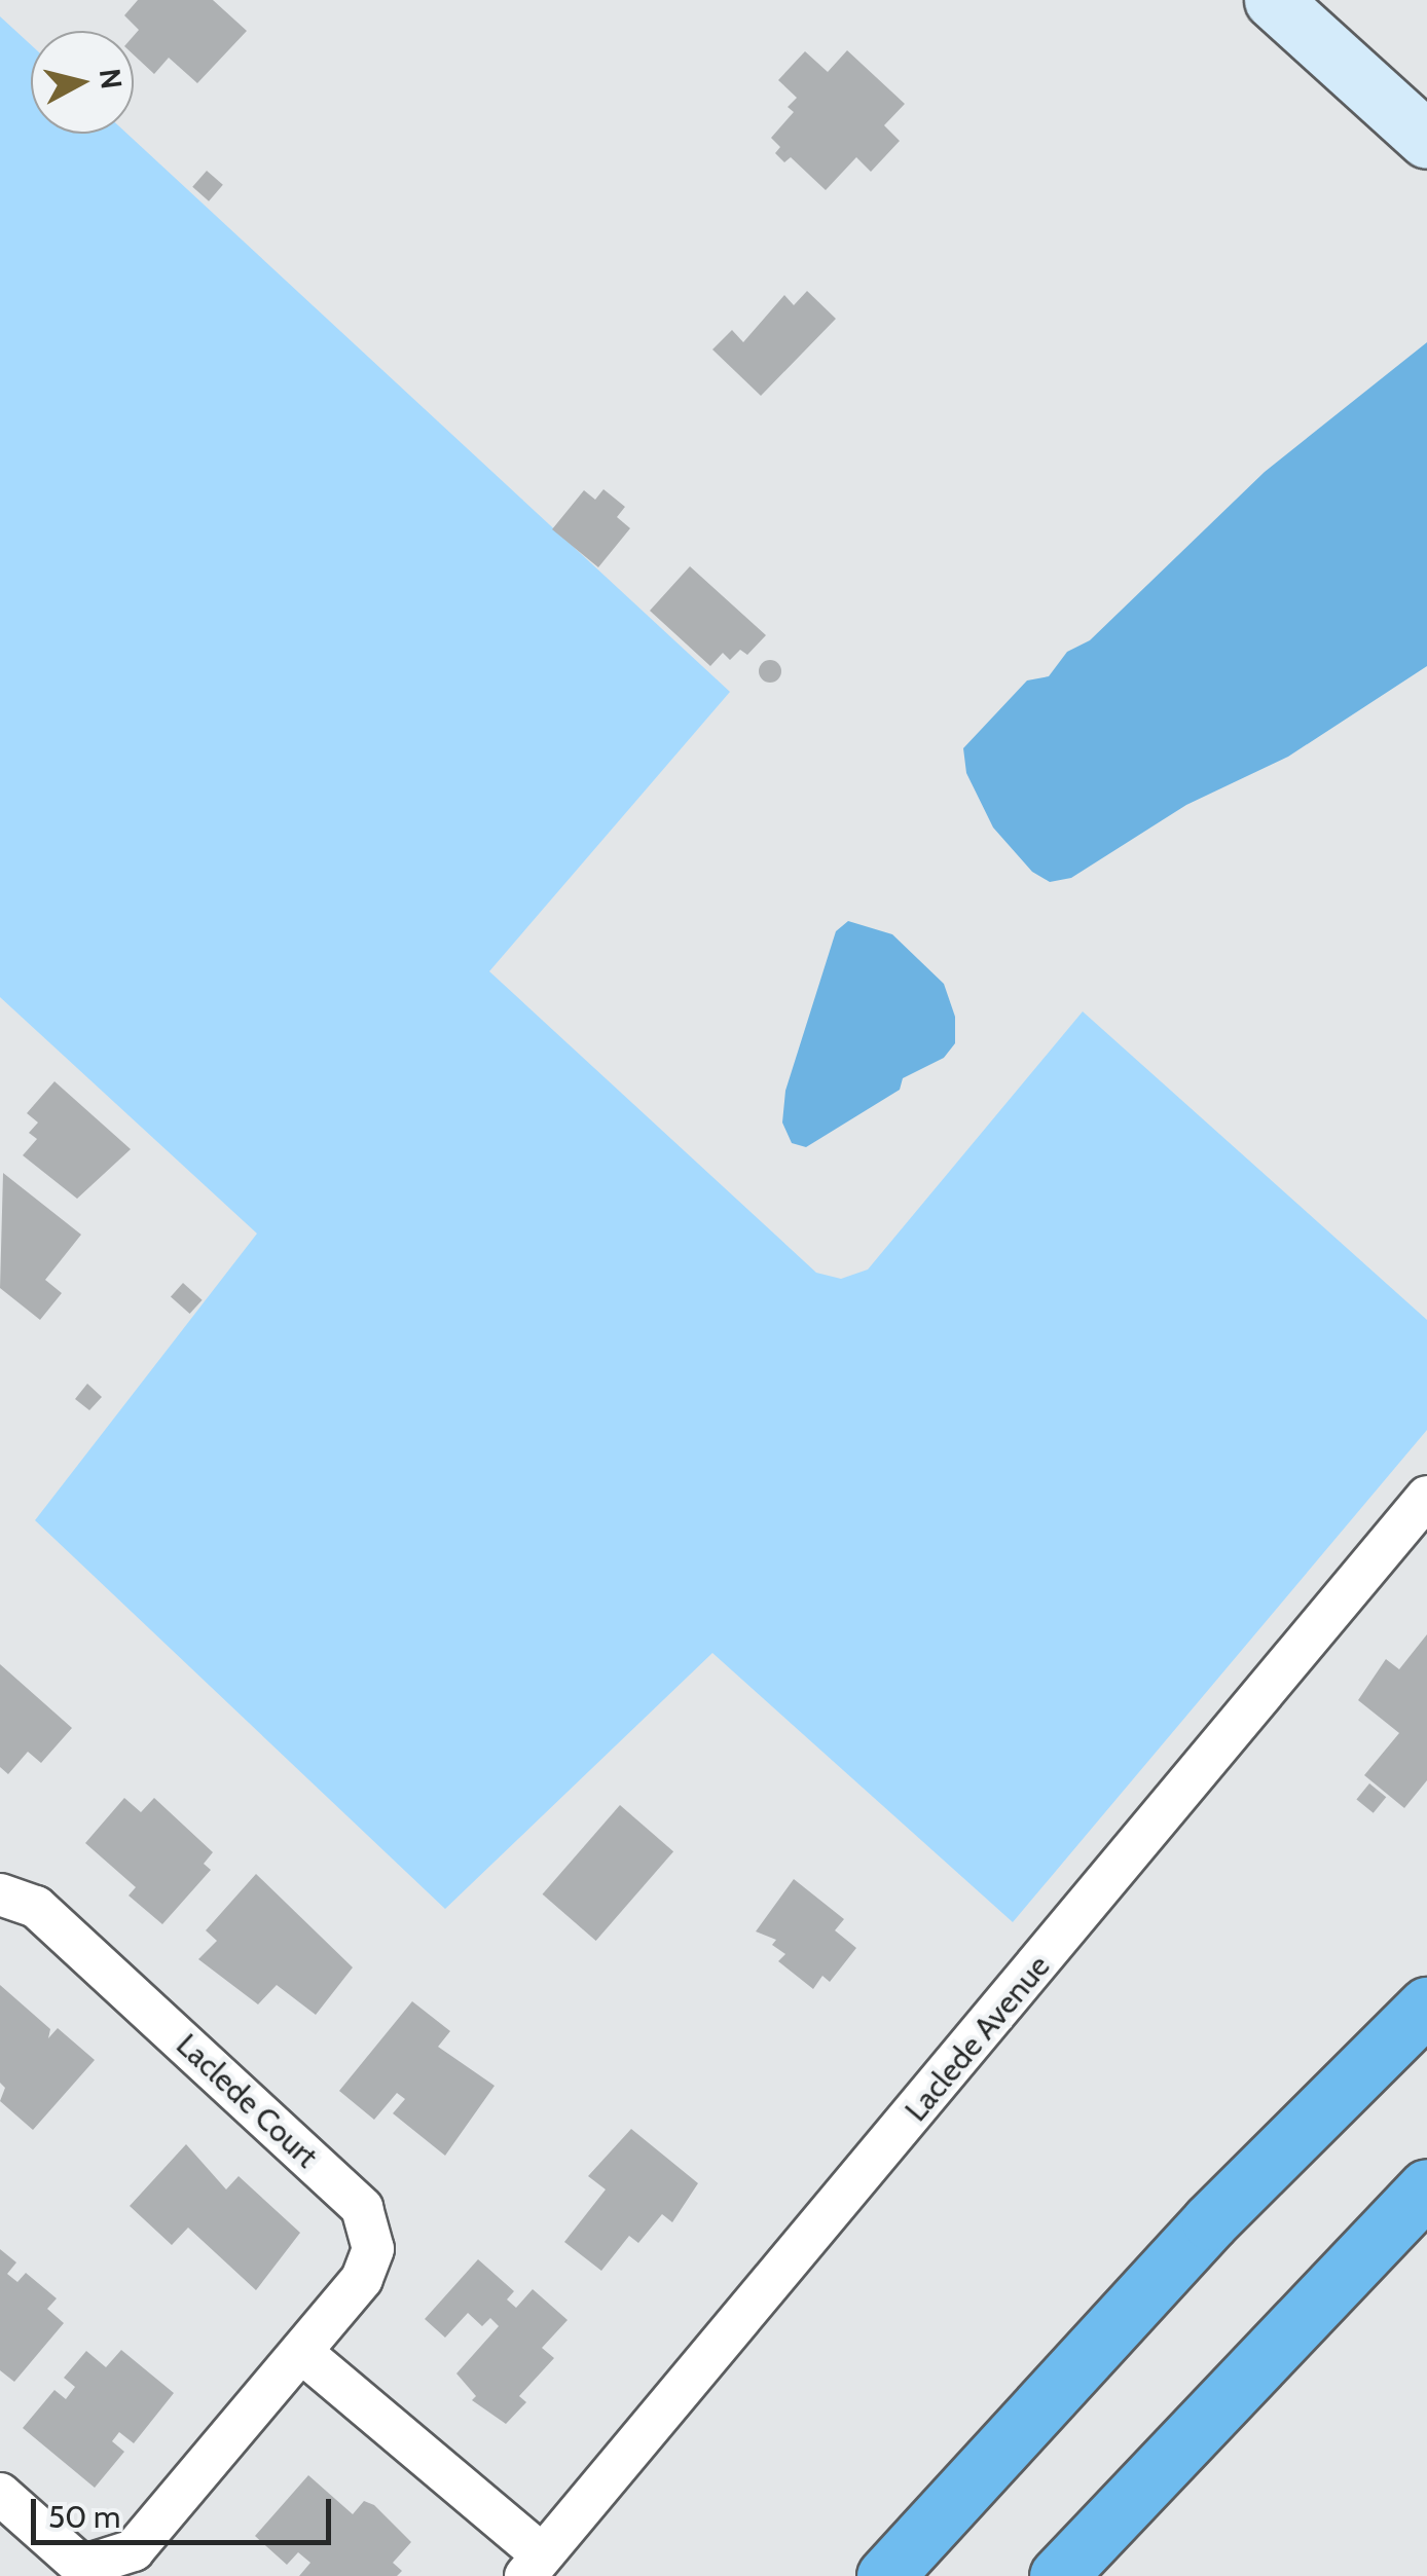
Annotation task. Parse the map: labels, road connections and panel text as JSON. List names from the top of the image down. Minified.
{"streets":{"street":["Laclede Avenue","Laclede Court"]},"scale_bar":"50 m","north":"right"}
